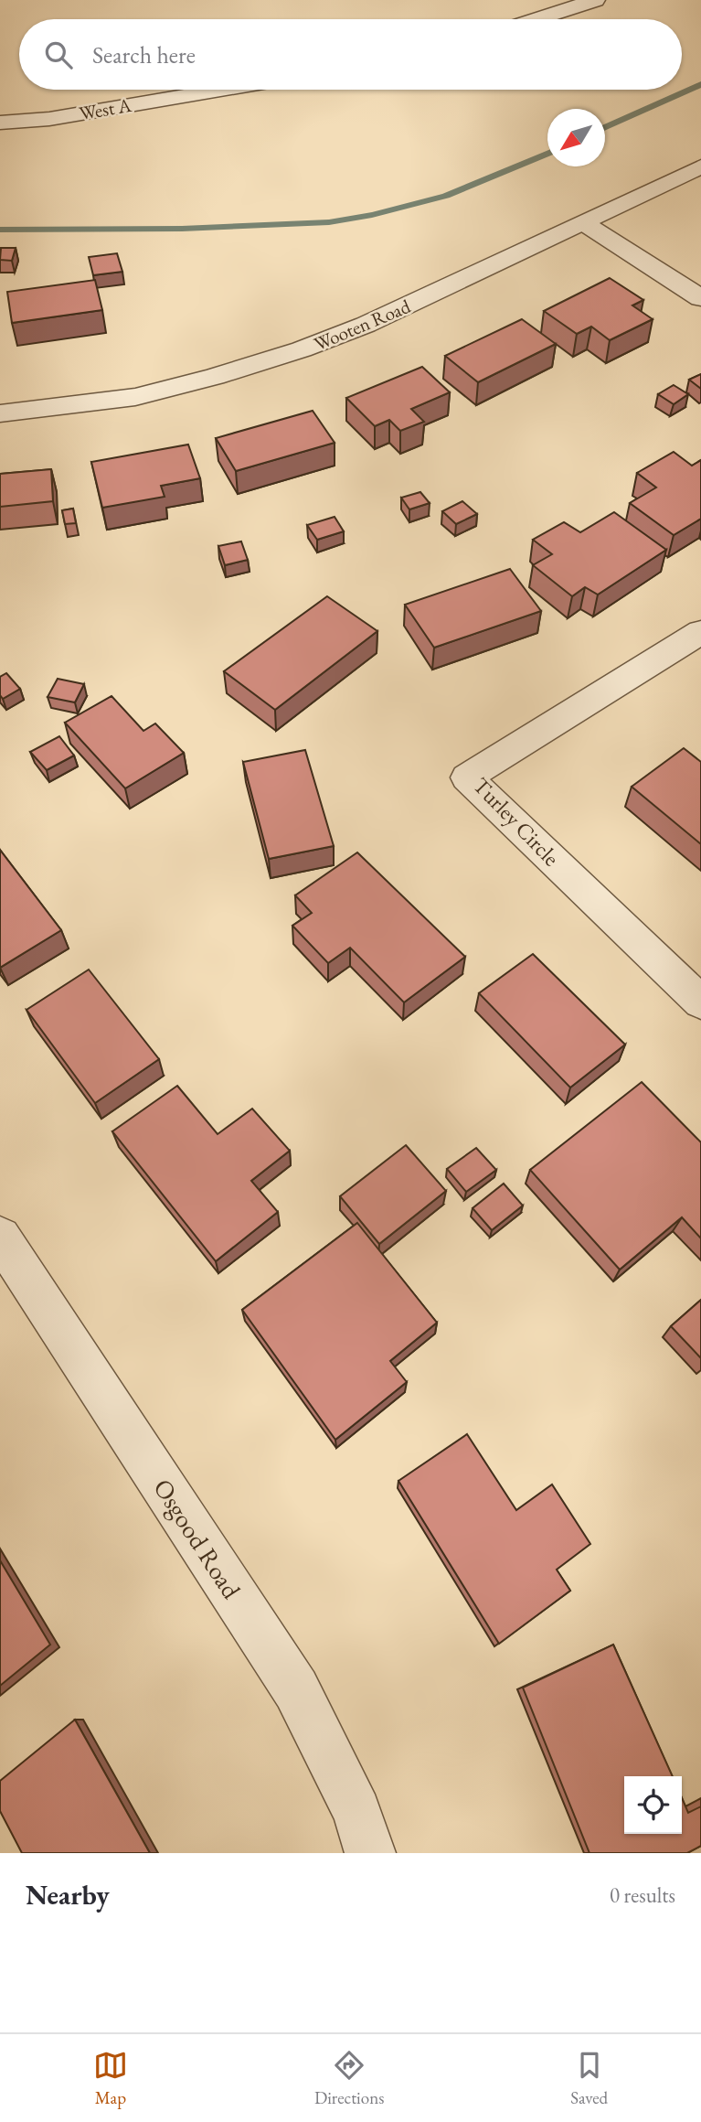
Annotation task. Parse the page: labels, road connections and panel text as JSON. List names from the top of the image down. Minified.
{"streets":{"street":["West A","Wooten Road","Turley Circle","Osgood Road"]},"north":"bottom left","page":{"search":"Search here","heading":["Nearby","0 results"],"nav":["Map","Directions","Saved"]}}
